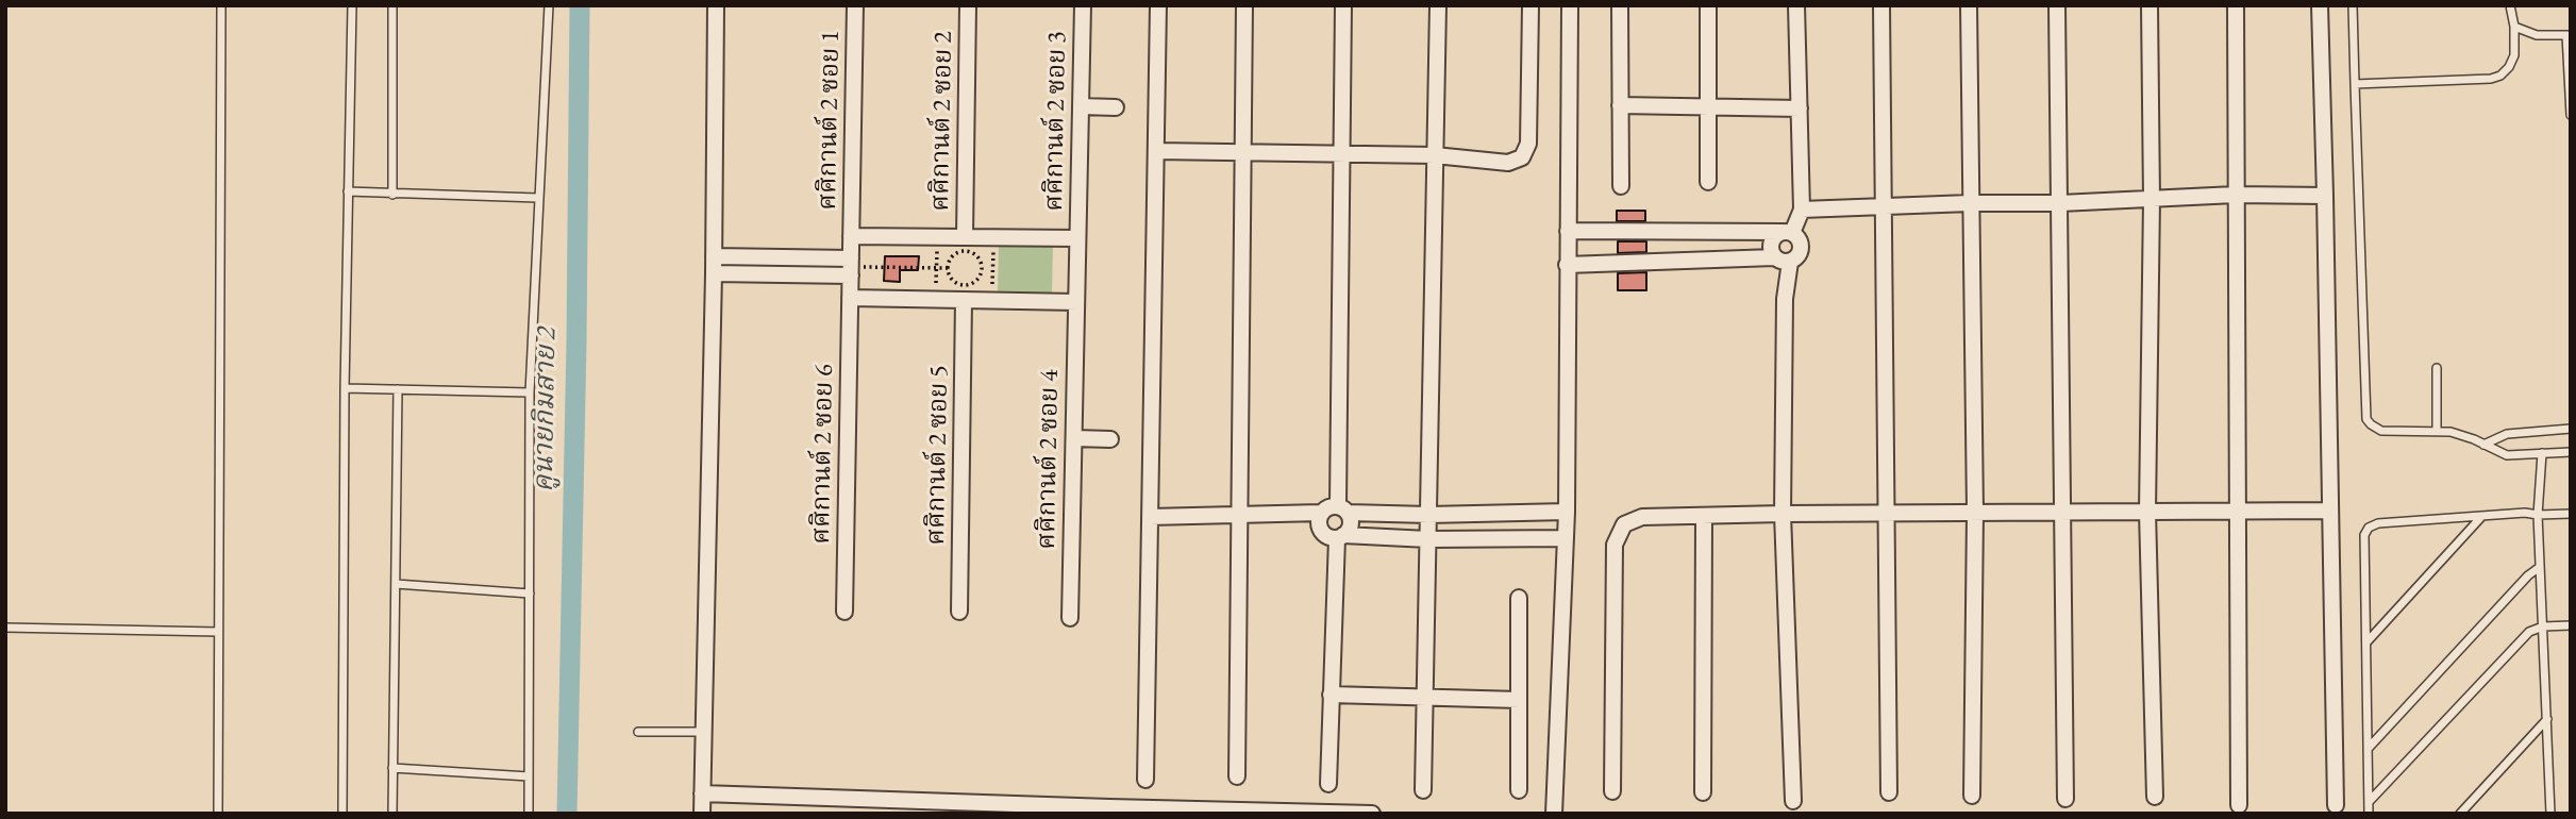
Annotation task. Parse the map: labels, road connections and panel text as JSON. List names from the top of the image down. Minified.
{"streets":{"street":["ศศิกานต์ 2 ซอย 1","ศศิกานต์ 2 ซอย 2","ศศิกานต์ 2 ซอย 3","ศศิกานต์ 2 ซอย 6","ศศิกานต์ 2 ซอย 5","ศศิกานต์ 2 ซอย 4"]},"crossings":[["ศศิกานต์ 2 ซอย 1","ศศิกานต์ 2 ซอย 6"],["ศศิกานต์ 2 ซอย 3","ศศิกานต์ 2 ซอย 4"]],"water":["คูนายกิมสาย 2"]}
